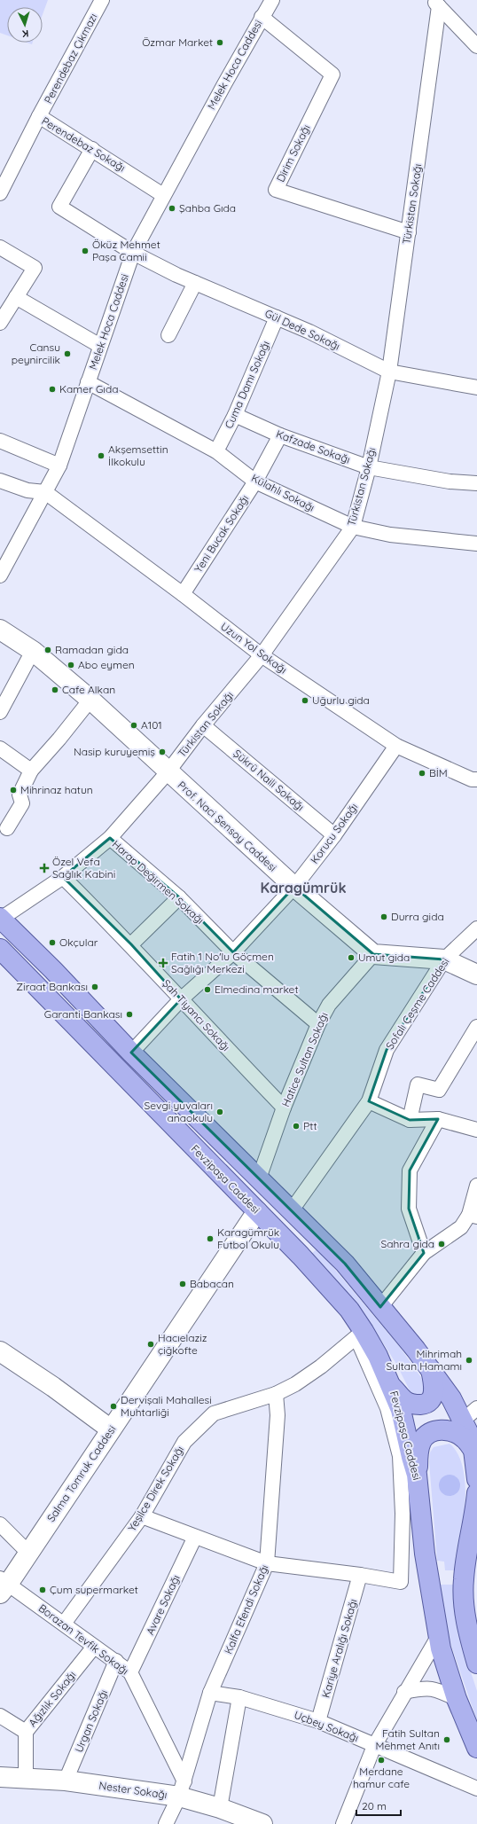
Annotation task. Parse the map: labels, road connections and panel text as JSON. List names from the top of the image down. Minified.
{"streets":{"main road":["Fevzipaşa Caddesi"],"street":["Perendebaz Çıkmazı","Melek Hoca Caddesi","Perendebaz Sokağı","Dirim Sokağı","Türkistan Sokağı","Gül Dede Sokağı","Cuma Damı Sokağı","Kafzade Sokağı","Külahlı Sokağı","Yeni Bucak Sokağı","Uzun Yol Sokağı","Şükrü Naili Sokağı","Prof. Naci Şensoy Caddesi","Korucu Sokağı","Harap Değirmen Sokağı","Sofalı Çeşme Caddesi","Şah Tiyancı Sokağı","Hatice Sultan Sokağı","Salma Tomruk Caddesi","Yeşilce Direk Sokağı","Avare Sokağı","Kalfa Efendi Sokağı","Borazan Tevfik Sokağı","Kariye Aralığı Sokağı","Ağızlık Sokağı","Urgan Sokağı","Uçbey Sokağı","Nester Sokağı"]},"crossings":[["Perendebaz Çıkmazı","Perendebaz Sokağı"],["Melek Hoca Caddesi","Perendebaz Sokağı"],["Melek Hoca Caddesi","Dirim Sokağı"],["Melek Hoca Caddesi","Gül Dede Sokağı"],["Melek Hoca Caddesi","Külahlı Sokağı"],["Melek Hoca Caddesi","Uzun Yol Sokağı"],["Perendebaz Sokağı","Gül Dede Sokağı"],["Dirim Sokağı","Türkistan Sokağı"],["Türkistan Sokağı","Gül Dede Sokağı"],["Türkistan Sokağı","Kafzade Sokağı"],["Türkistan Sokağı","Külahlı Sokağı"],["Türkistan Sokağı","Uzun Yol Sokağı"],["Türkistan Sokağı","Şükrü Naili Sokağı"],["Türkistan Sokağı","Prof. Naci Şensoy Caddesi"],["Türkistan Sokağı","Harap Değirmen Sokağı"],["Türkistan Sokağı","Şah Tiyancı Sokağı"],["Gül Dede Sokağı","Cuma Damı Sokağı"],["Cuma Damı Sokağı","Kafzade Sokağı"],["Cuma Damı Sokağı","Külahlı Sokağı"],["Kafzade Sokağı","Yeni Bucak Sokağı"],["Külahlı Sokağı","Yeni Bucak Sokağı"],["Yeni Bucak Sokağı","Uzun Yol Sokağı"],["Uzun Yol Sokağı","Korucu Sokağı"],["Şükrü Naili Sokağı","Korucu Sokağı"],["Prof. Naci Şensoy Caddesi","Korucu Sokağı"],["Prof. Naci Şensoy Caddesi","Hatice Sultan Sokağı"],["Korucu Sokağı","Harap Değirmen Sokağı"],["Korucu Sokağı","Şah Tiyancı Sokağı"],["Harap Değirmen Sokağı","Hatice Sultan Sokağı"],["Şah Tiyancı Sokağı","Hatice Sultan Sokağı"],["Fevzipaşa Caddesi","Salma Tomruk Caddesi"],["Fevzipaşa Caddesi","Yeşilce Direk Sokağı"],["Salma Tomruk Caddesi","Borazan Tevfik Sokağı"],["Yeşilce Direk Sokağı","Kalfa Efendi Sokağı"],["Yeşilce Direk Sokağı","Borazan Tevfik Sokağı"],["Avare Sokağı","Borazan Tevfik Sokağı"],["Kalfa Efendi Sokağı","Borazan Tevfik Sokağı"],["Kalfa Efendi Sokağı","Uçbey Sokağı"],["Kalfa Efendi Sokağı","Nester Sokağı"],["Borazan Tevfik Sokağı","Ağızlık Sokağı"],["Borazan Tevfik Sokağı","Urgan Sokağı"],["Borazan Tevfik Sokağı","Nester Sokağı"],["Kariye Aralığı Sokağı","Uçbey Sokağı"],["Ağızlık Sokağı","Nester Sokağı"],["Urgan Sokağı","Nester Sokağı"]],"districts":["Karagümrük"],"places":{"other":["Özmar Market","Şahba Gıda","Öküz Mehmet Paşa Camii","Cansu peynircilik","Kamer Gıda","Akşemsettin İlkokulu","Ramadan gida","Abo eymen","Cafe Alkan","Uğurlu gida","A101","Nasip kuruyemiş","BİM","Mihrinaz hatun","Durra gida","Okçular","Umut gida","Ziraat Bankası","Elmedina market","Garanti Bankası","Sevgi yuvaları anaokulu","Ptt","Karagümrük Futbol Okulu","Sahra gida","Babacan","Hacıelaziz çiğkofte","Mihrimah Sultan Hamamı","Dervişali Mahallesi Muhtarliği","Çum supermarket","Fatih Sultan Mehmet Anıtı","Merdane hamur cafe"],"health":["Özel Vefa Sağlık Kabini","Fatih 1 No'lu Göçmen Sağlığı Merkezi"]},"scale_bar":"20 m","north":"bottom"}
